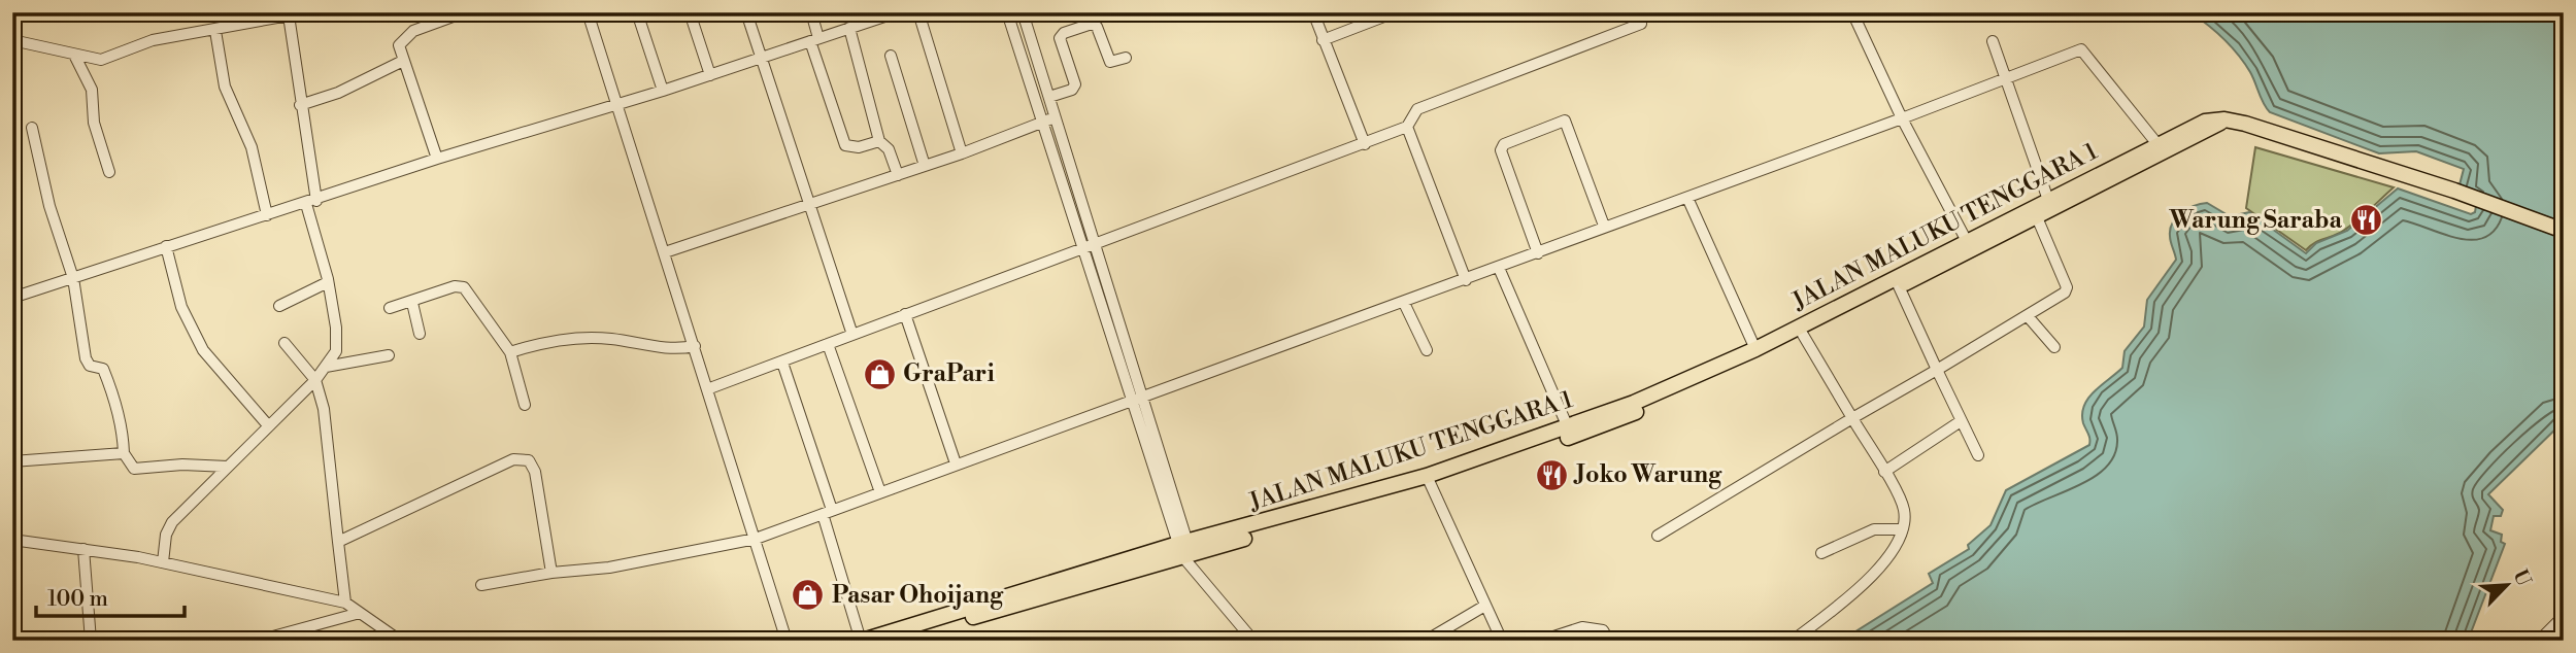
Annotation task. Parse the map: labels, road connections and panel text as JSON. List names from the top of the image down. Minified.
{"streets":{"highway":["JALAN MALUKU TENGGARA 1"]},"places":{"restaurant":["Warung Saraba","Joko Warung"],"shop":["GraPari","Pasar Ohoijang"]},"scale_bar":"100 m","north":"top right"}
